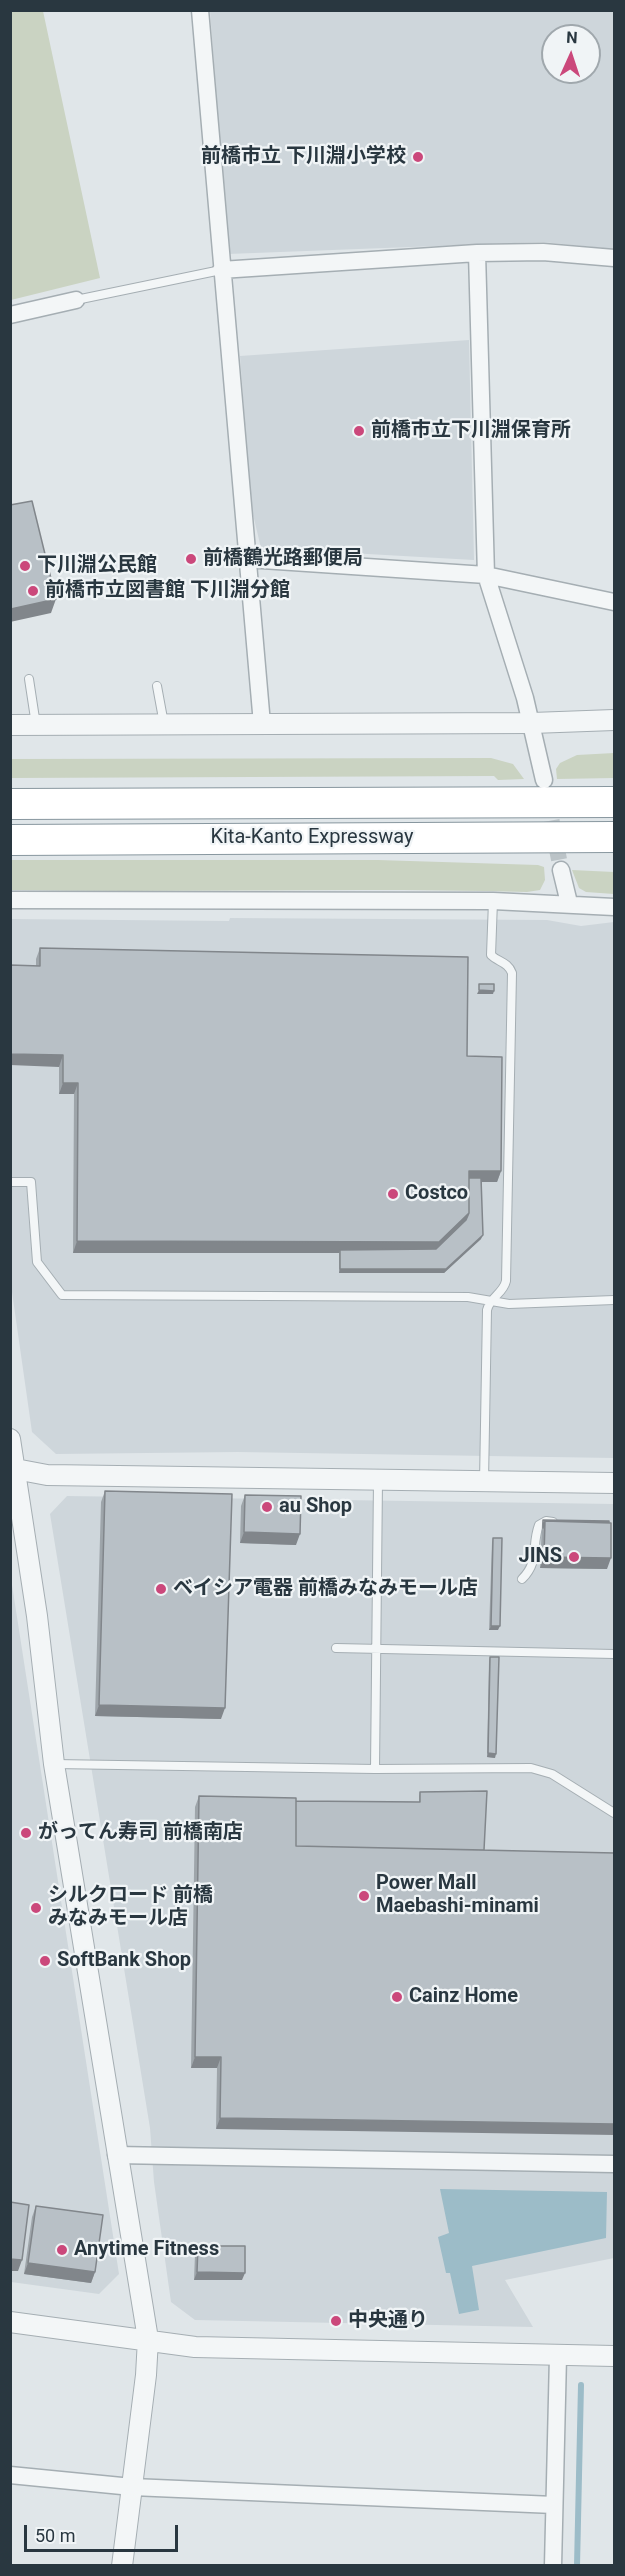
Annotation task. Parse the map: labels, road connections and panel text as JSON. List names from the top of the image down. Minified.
{"streets":{"highway":["Kita-Kanto Expressway"]},"places":["前橋市立 下川淵小学校","前橋市立下川淵保育所","前橋鶴光路郵便局","下川淵公民館","前橋市立図書館 下川淵分館","Costco","au Shop","JINS","ベイシア電器 前橋みなみモール店","がってん寿司 前橋南店","Power Mall Maebashi-minami","シルクロード 前橋 みなみモール店","SoftBank Shop","Cainz Home","Anytime Fitness","中央通り"],"scale_bar":"50 m","north":"top"}
